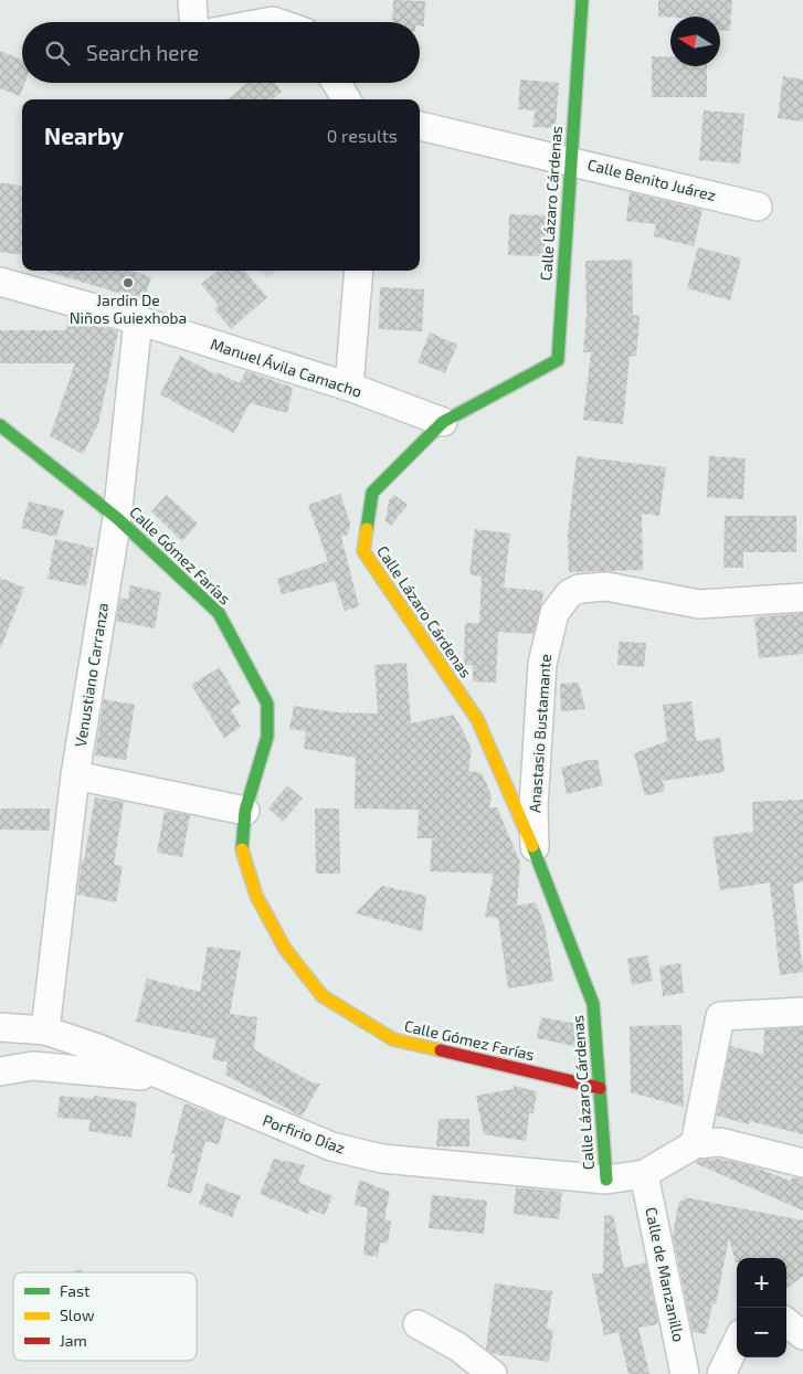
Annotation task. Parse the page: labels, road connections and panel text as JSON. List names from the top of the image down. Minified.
{"streets":{"street":["Calle Benito Juárez","Calle Lázaro Cárdenas","Manuel Ávila Camacho","Calle Gómez Farías","Venustiano Carranza","Anastasio Bustamante","Porfirio Díaz","Calle de Manzanillo"]},"crossings":[["Calle Benito Juárez","Calle Lázaro Cárdenas"],["Calle Lázaro Cárdenas","Manuel Ávila Camacho"],["Calle Lázaro Cárdenas","Calle Gómez Farías"],["Calle Lázaro Cárdenas","Anastasio Bustamante"],["Calle Lázaro Cárdenas","Porfirio Díaz"],["Manuel Ávila Camacho","Venustiano Carranza"],["Calle Gómez Farías","Venustiano Carranza"],["Venustiano Carranza","Porfirio Díaz"],["Porfirio Díaz","Calle de Manzanillo"]],"places":["Jardin De Niños Guiexhoba"],"legend":["Fast","Slow","Jam"],"north":"left","page":{"search":"Search here","heading":["Nearby","0 results"],"map_buttons":["+","−"]}}
